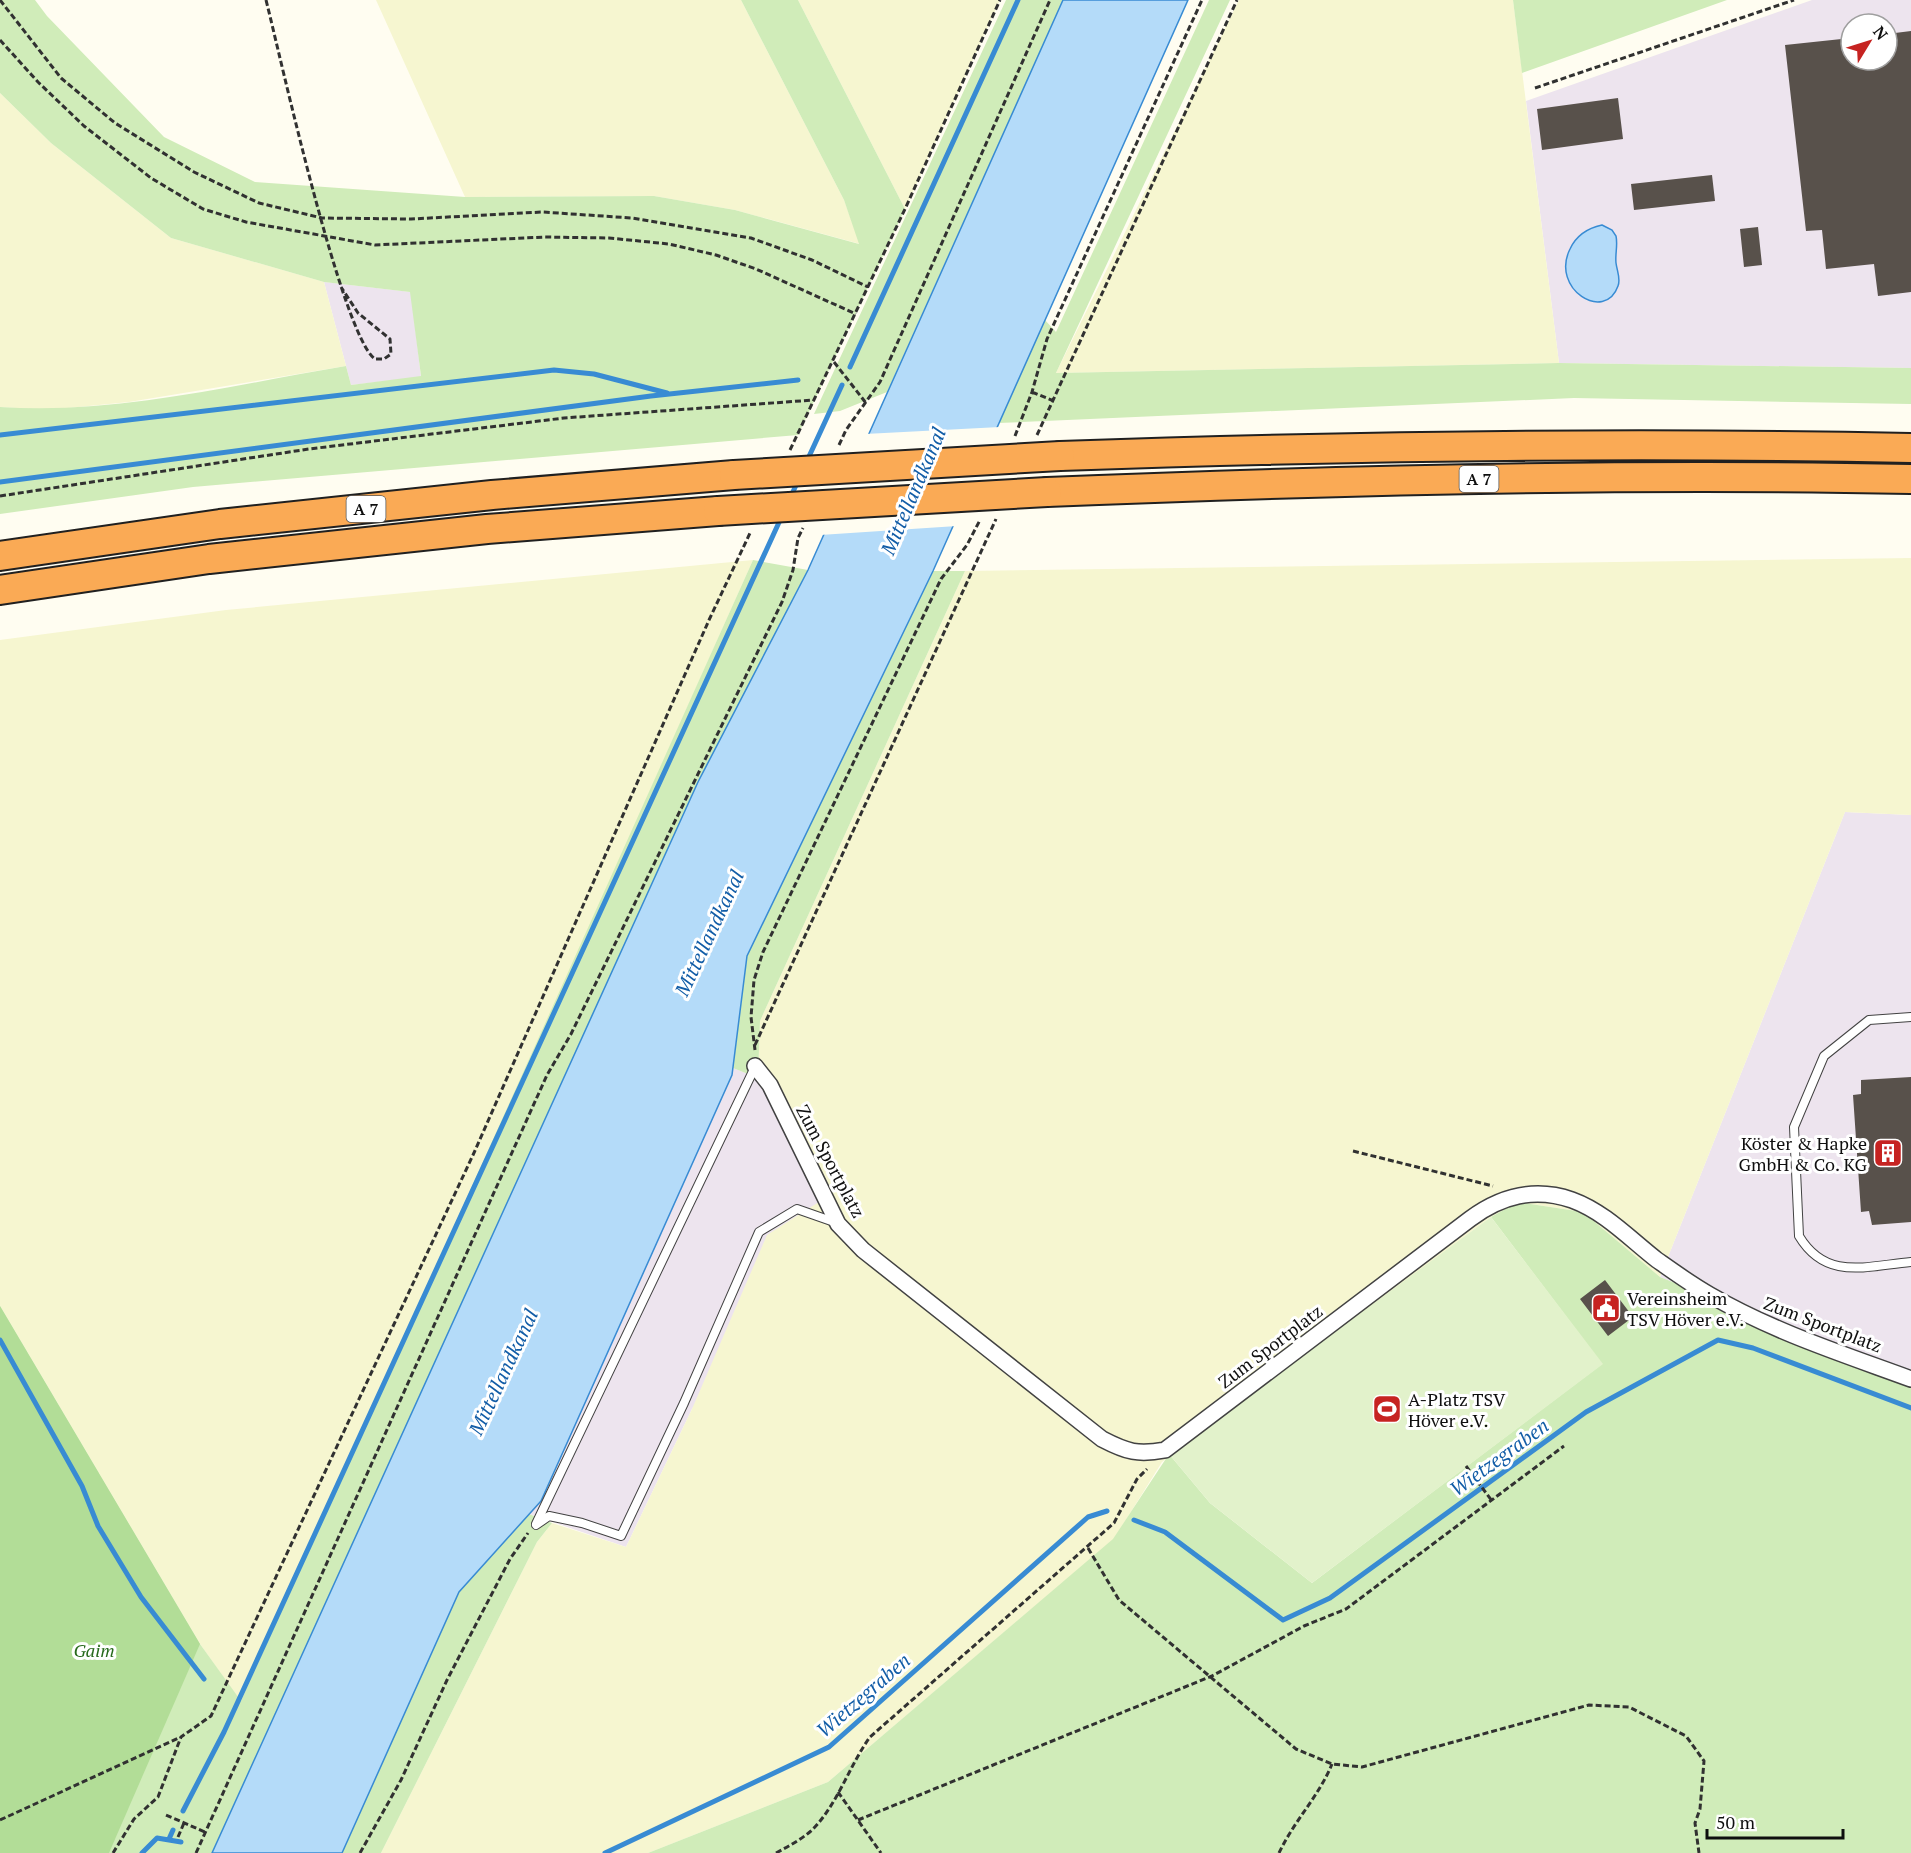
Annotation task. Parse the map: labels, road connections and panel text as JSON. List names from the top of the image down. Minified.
{"streets":{"highway":["A 7"],"street":["Zum Sportplatz"]},"water":["Mittellandkanal","Wietzegraben"],"parks":["Gaim"],"places":{"building":["Köster & Hapke GmbH & Co. KG"],"public building":["Vereinsheim TSV Höver e.V."],"sports":["A-Platz TSV Höver e.V."]},"scale_bar":"50 m","north":"top right"}
